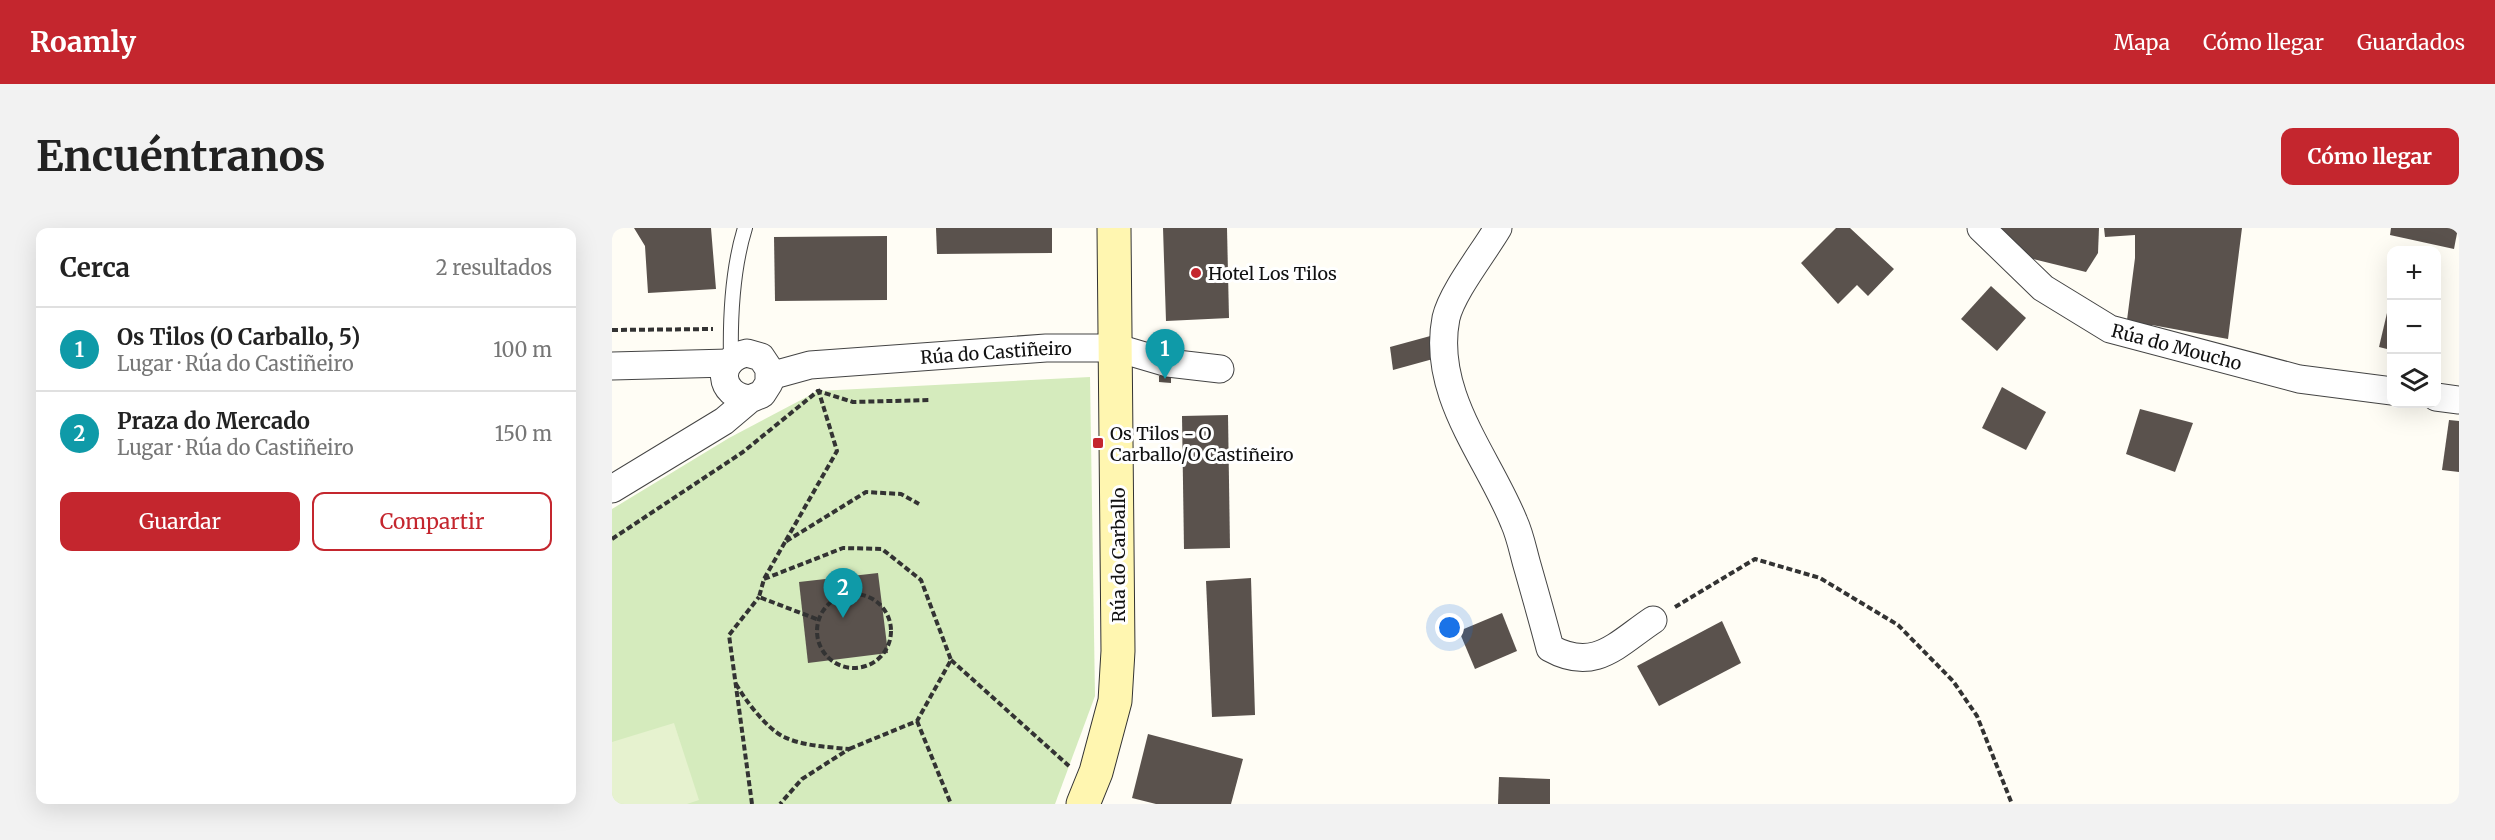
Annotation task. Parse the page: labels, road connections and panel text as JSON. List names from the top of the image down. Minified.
{"streets":{"street":["Rúa do Moucho","Rúa do Castiñeiro","Rúa do Carballo"]},"crossings":[["Rúa do Castiñeiro","Rúa do Carballo"]],"places":{"other":["Hotel Los Tilos"],"transit":["Os Tilos - O Carballo/O Castiñeiro"]},"page":{"header":"Roamly","nav":["Mapa","Cómo llegar","Guardados"],"buttons":["Cómo llegar",["Guardar","Compartir"]],"title":"Encuéntranos","heading":["Cerca","2 resultados"],"map_buttons":["+","−"],"list":[{"mark":"1","name":"Os Tilos (O Carballo, 5)","note":"Lugar · Rúa do Castiñeiro","value":"100 m"},{"mark":"2","name":"Praza do Mercado","note":"Lugar · Rúa do Castiñeiro","value":"150 m"}],"pins":["1","2"]}}
